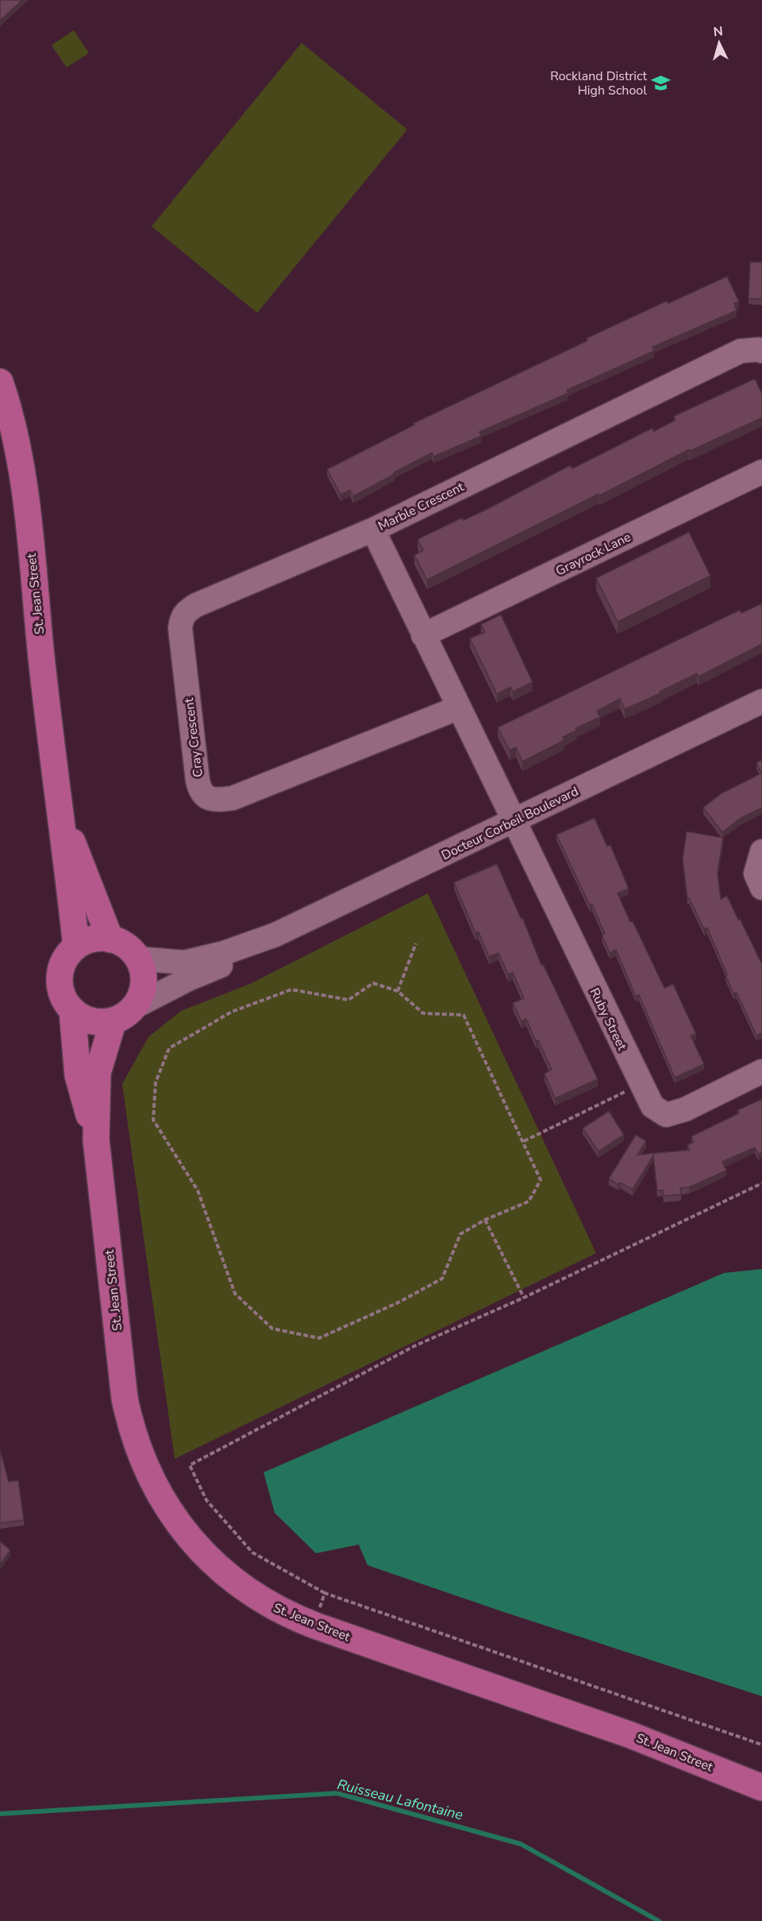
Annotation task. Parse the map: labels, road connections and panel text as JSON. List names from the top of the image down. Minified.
{"streets":{"main road":["St. Jean Street"],"street":["Marble Crescent","Grayrock Lane","Cray Crescent","Docteur Corbeil Boulevard","Ruby Street"]},"crossings":[["Marble Crescent","Grayrock Lane"],["Marble Crescent","Cray Crescent"],["Marble Crescent","Docteur Corbeil Boulevard"],["Marble Crescent","Ruby Street"],["St. Jean Street","Docteur Corbeil Boulevard"],["Docteur Corbeil Boulevard","Ruby Street"]],"water":["Ruisseau Lafontaine"],"places":{"school or university":["Rockland District High School"]},"north":"top"}
